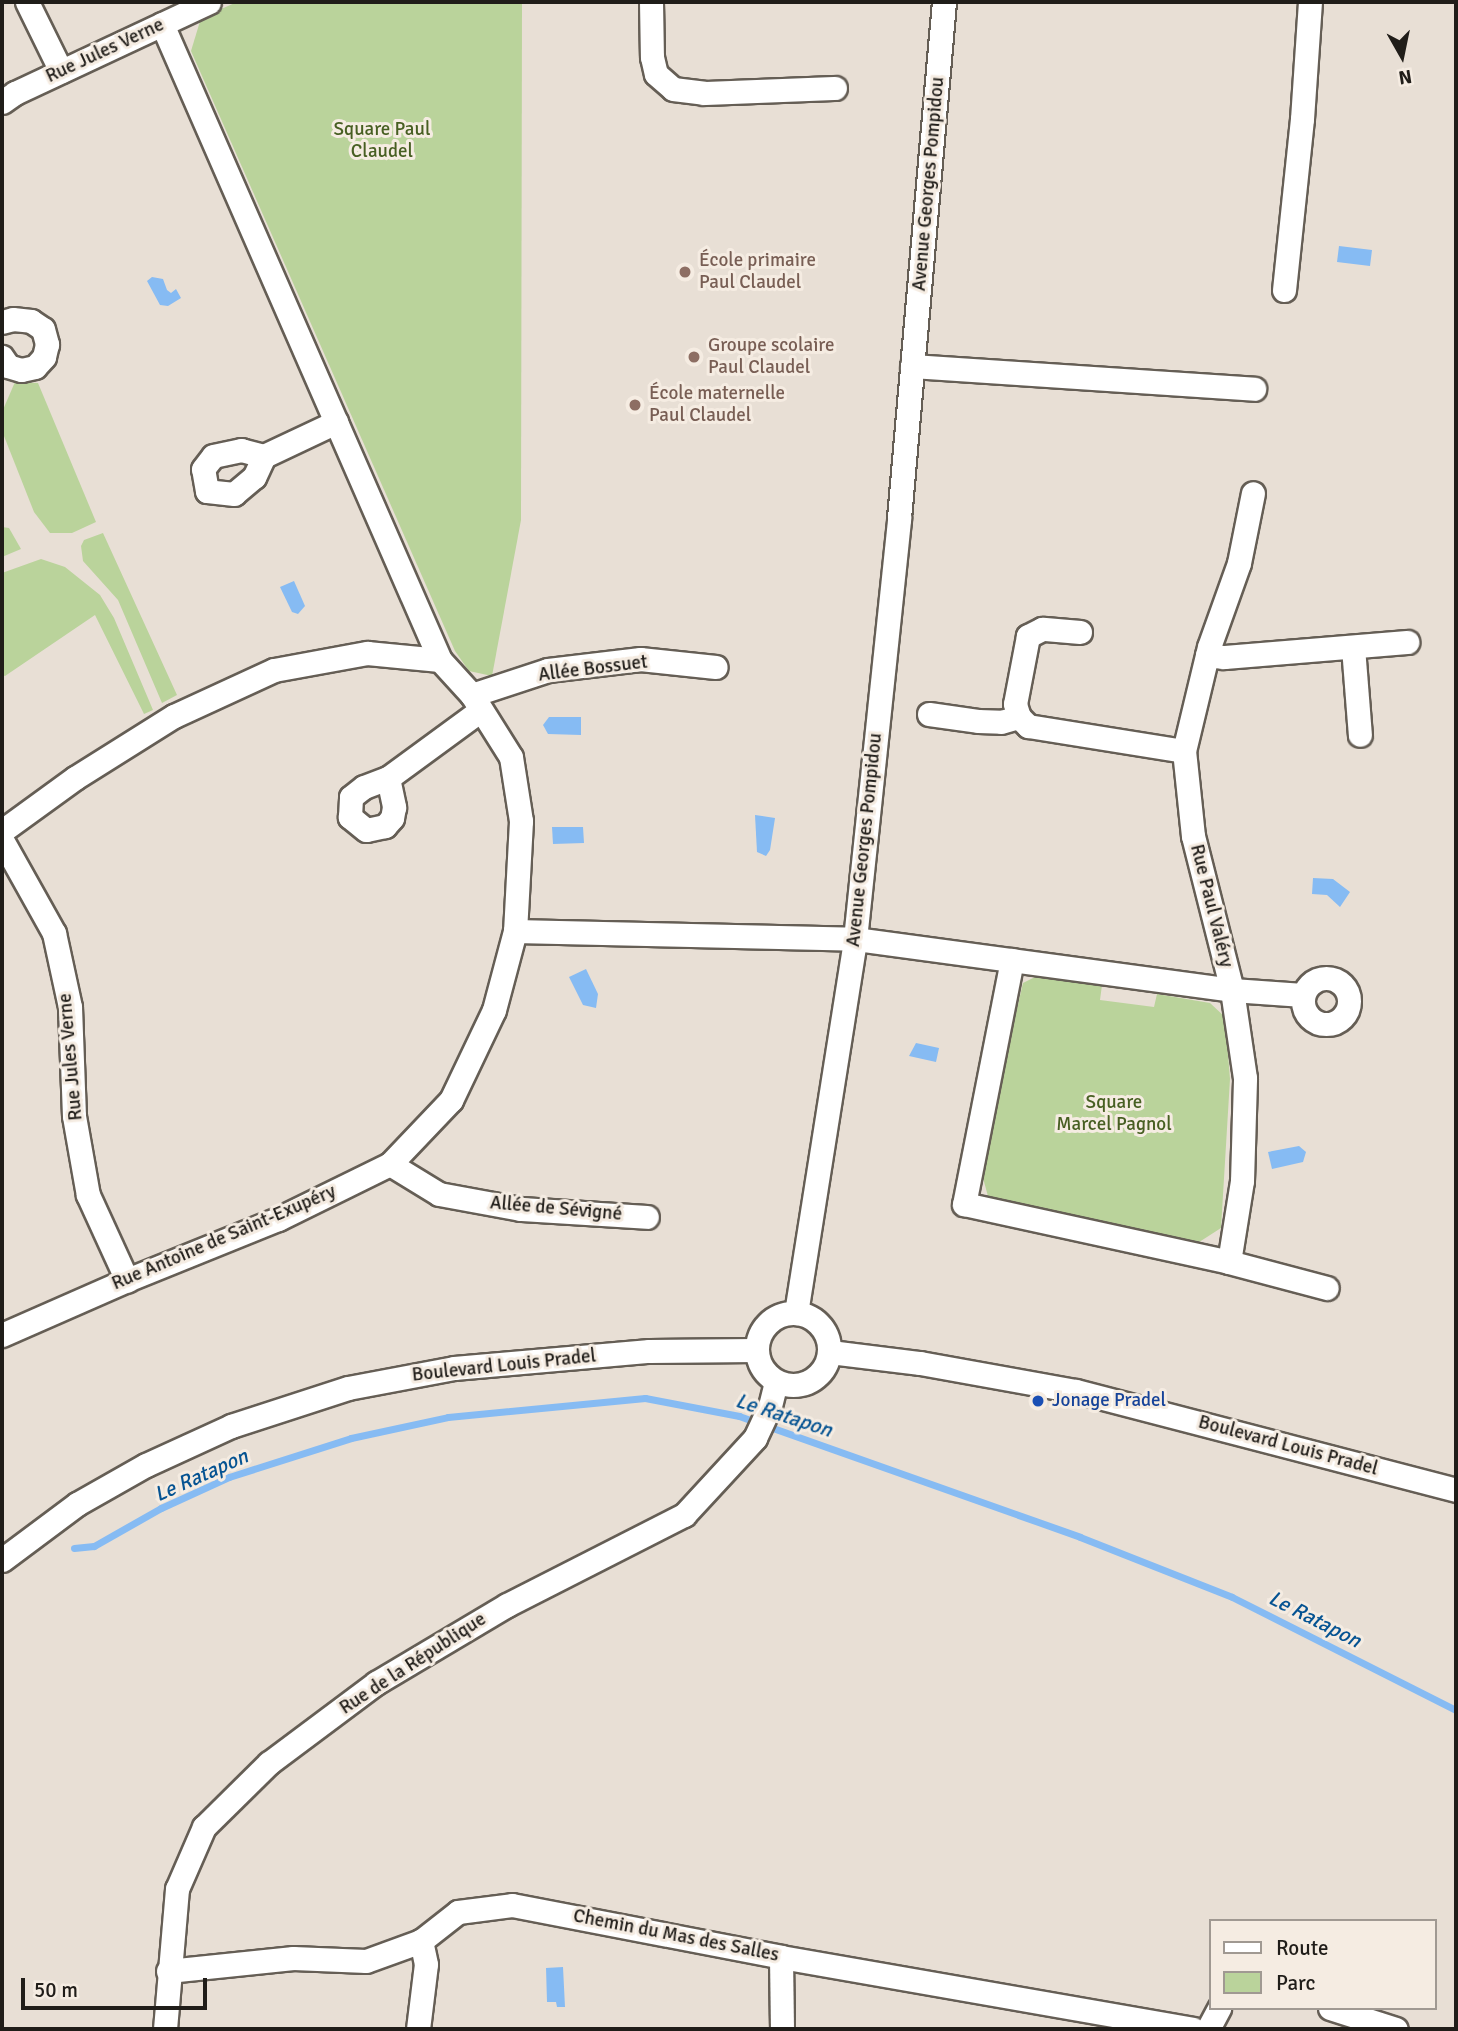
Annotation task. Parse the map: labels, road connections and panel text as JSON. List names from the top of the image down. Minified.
{"streets":{"street":["Rue Jules Verne","Avenue Georges Pompidou","Allée Bossuet","Rue Paul Valéry","Allée de Sévigné","Rue Antoine de Saint-Exupéry","Boulevard Louis Pradel","Rue de la République","Chemin du Mas des Salles"]},"crossings":[["Rue Jules Verne","Rue Antoine de Saint-Exupéry"],["Avenue Georges Pompidou","Rue Paul Valéry"],["Avenue Georges Pompidou","Boulevard Louis Pradel"],["Avenue Georges Pompidou","Rue de la République"],["Allée Bossuet","Rue Antoine de Saint-Exupéry"],["Rue Paul Valéry","Rue Antoine de Saint-Exupéry"],["Allée de Sévigné","Rue Antoine de Saint-Exupéry"],["Boulevard Louis Pradel","Rue de la République"],["Rue de la République","Chemin du Mas des Salles"]],"water":["Le Ratapon"],"parks":["Square Paul Claudel","Square Marcel Pagnol"],"places":["École primaire Paul Claudel","Groupe scolaire Paul Claudel","École maternelle Paul Claudel","Jonage Pradel"],"legend":["Route","Parc"],"scale_bar":"50 m","north":"bottom"}
